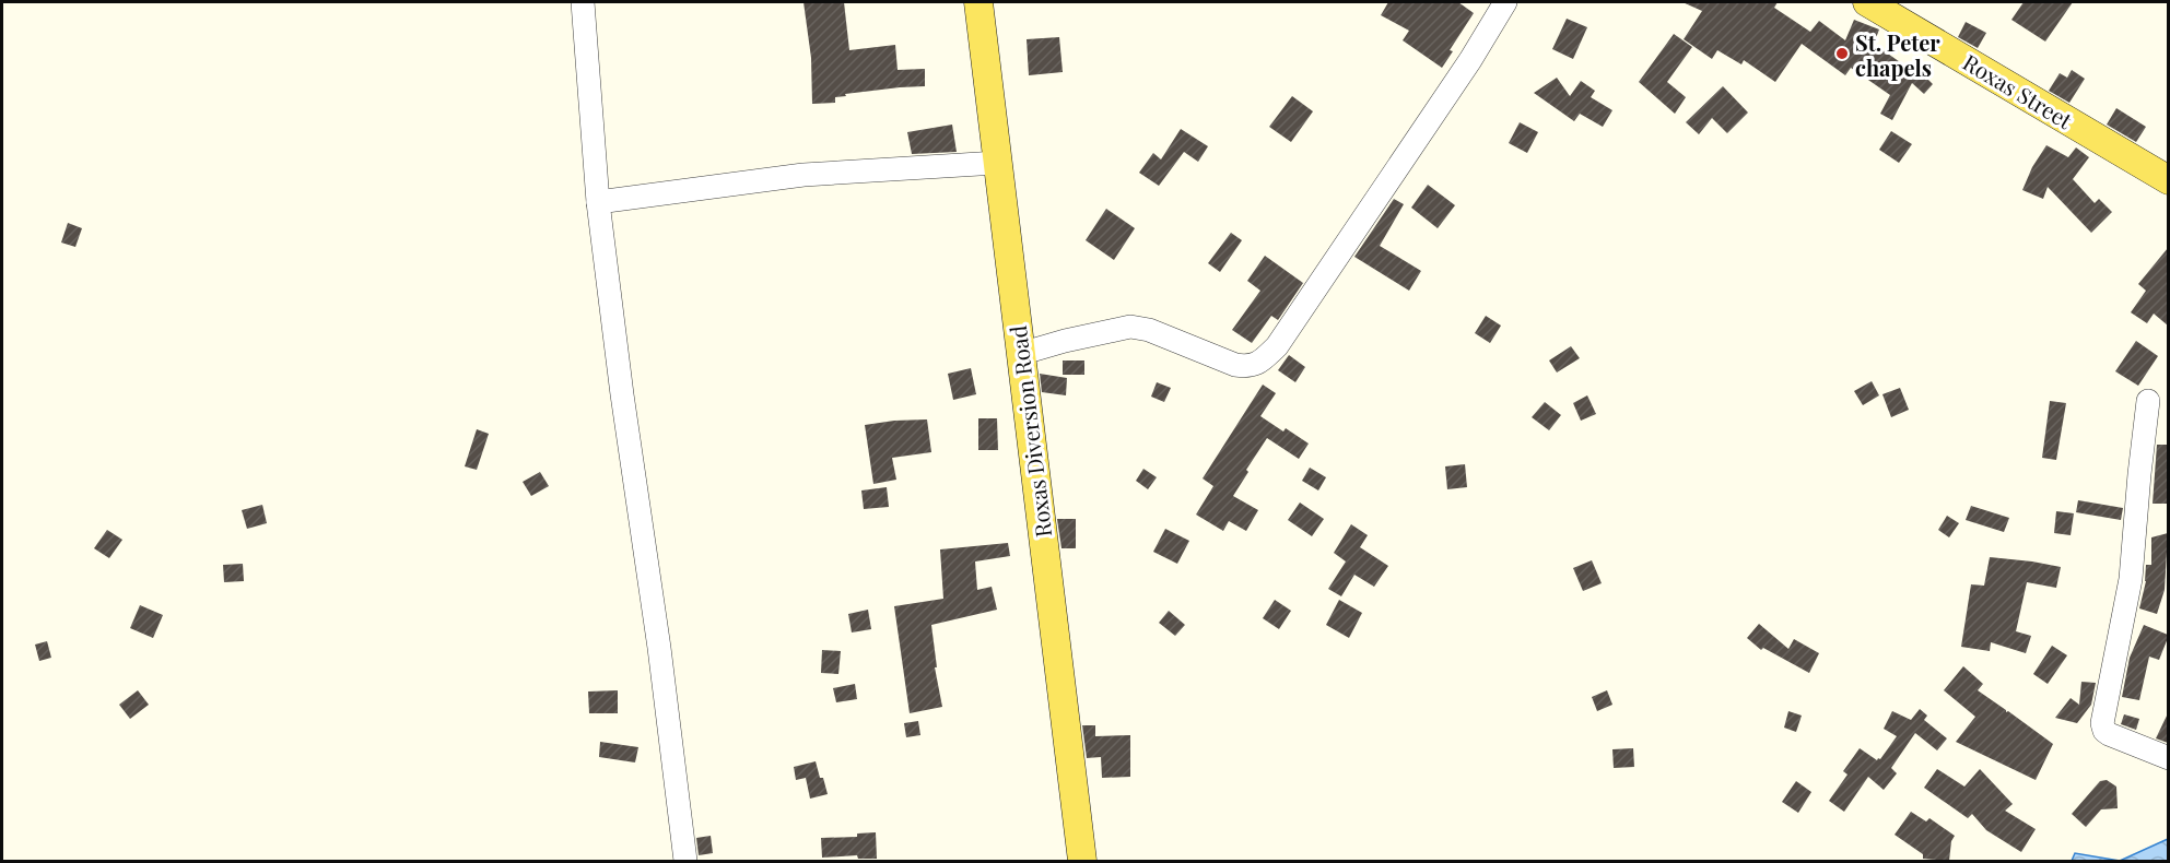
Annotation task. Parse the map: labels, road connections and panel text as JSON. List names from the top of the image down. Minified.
{"streets":{"main road":["Roxas Street","Roxas Diversion Road"]},"places":["St. Peter chapels"]}
